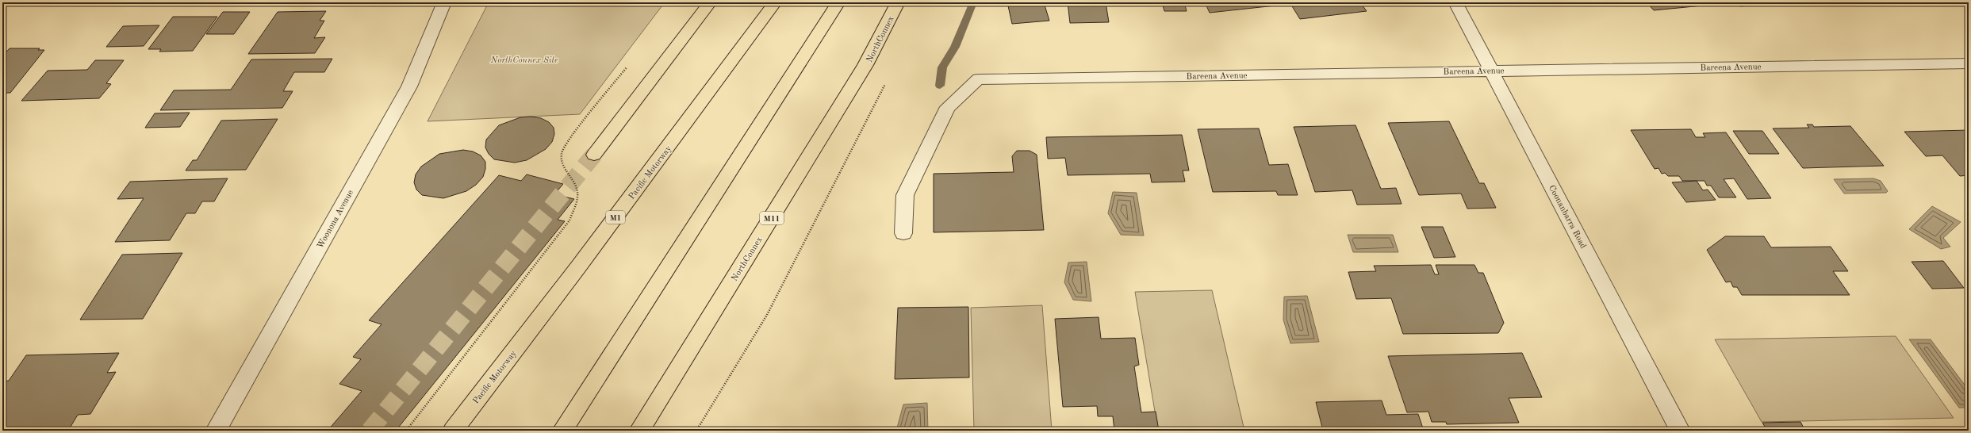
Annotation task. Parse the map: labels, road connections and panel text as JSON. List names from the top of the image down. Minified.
{"streets":{"highway":["NorthConnex","Pacific Motorway","M1","M11"],"street":["Bareena Avenue","Coonanbarra Road","Woonona Avenue"]},"crossings":[["Bareena Avenue","Coonanbarra Road"]],"parks":["NorthConnex Site"]}
